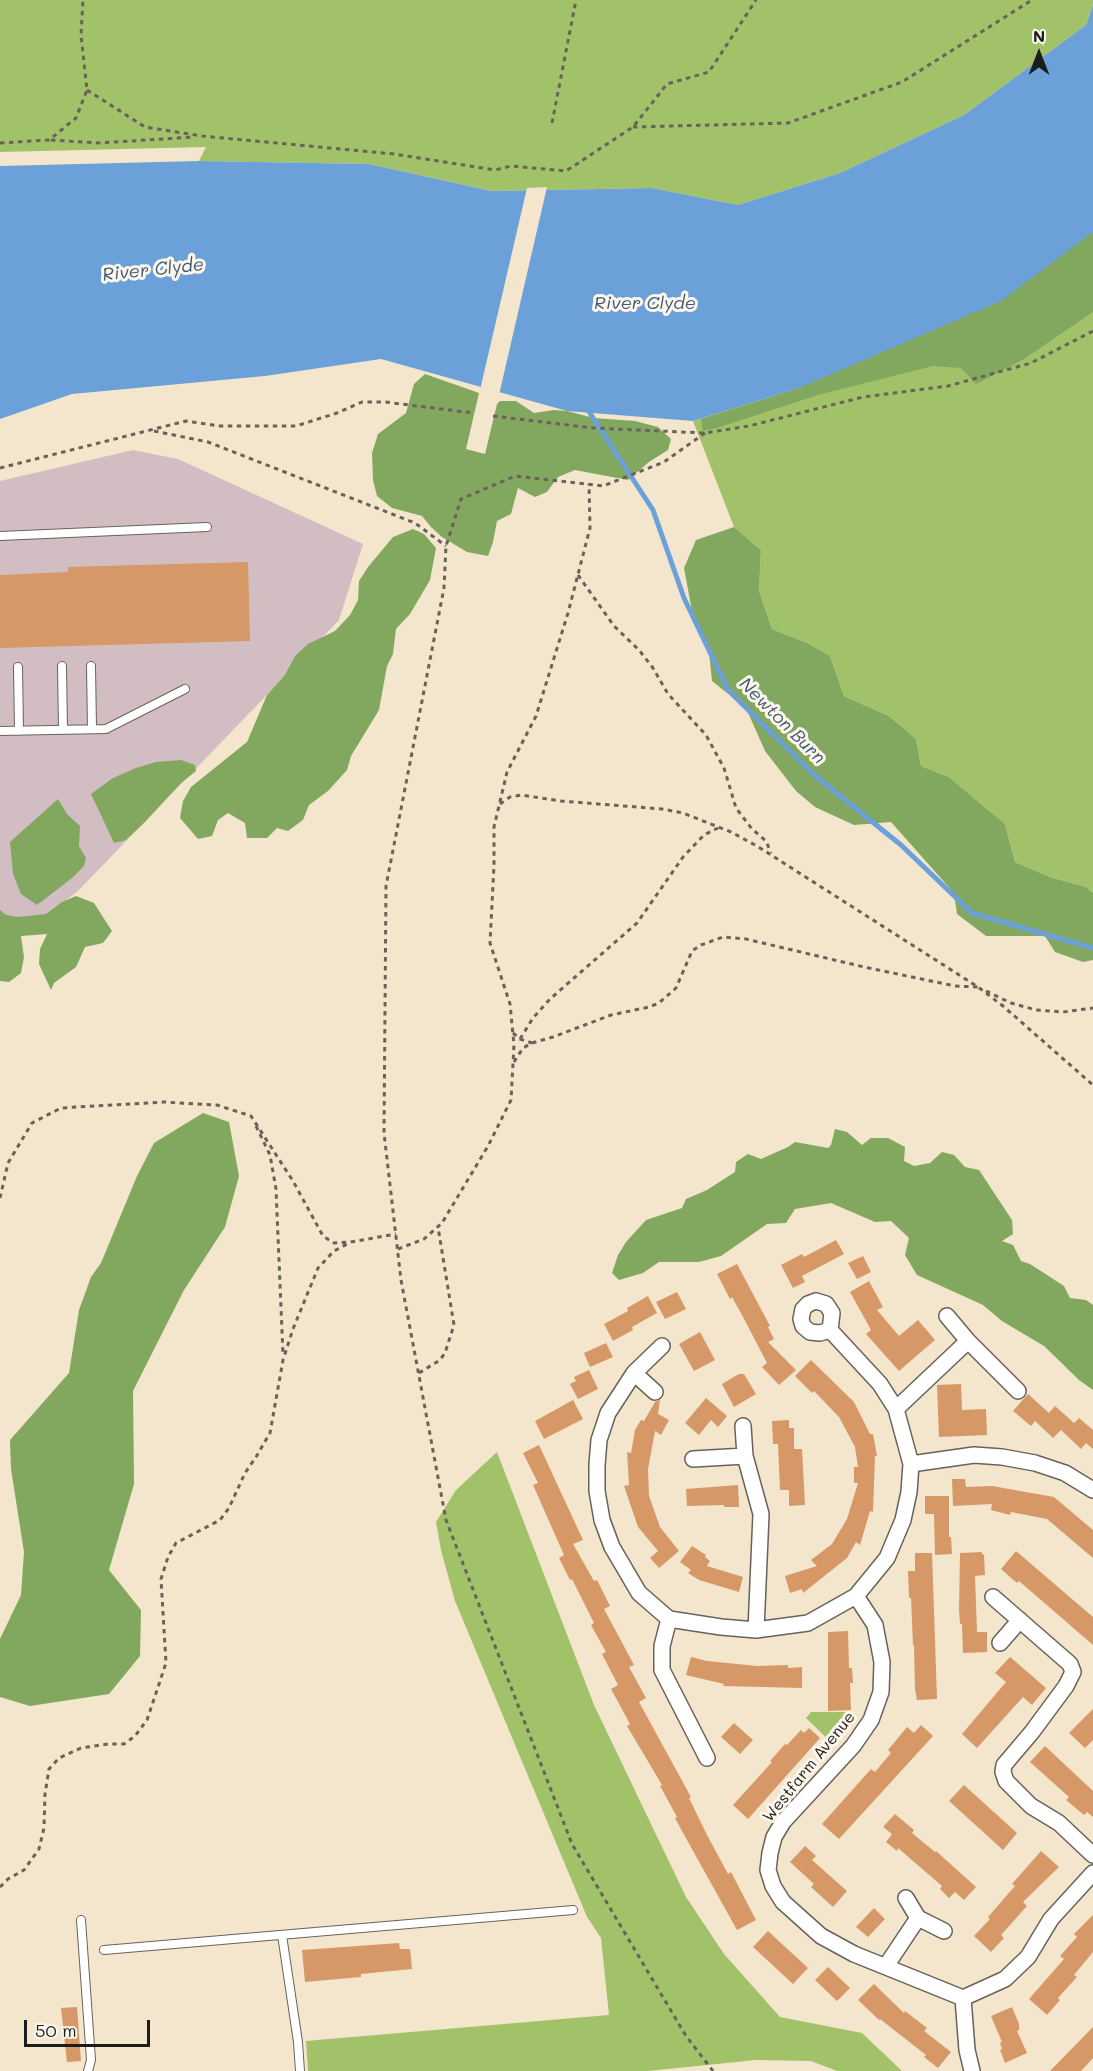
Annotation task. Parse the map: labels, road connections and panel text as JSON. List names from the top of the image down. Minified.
{"streets":{"street":["Westfarm Avenue"]},"water":["River Clyde","Newton Burn"],"scale_bar":"50 m","north":"top"}
